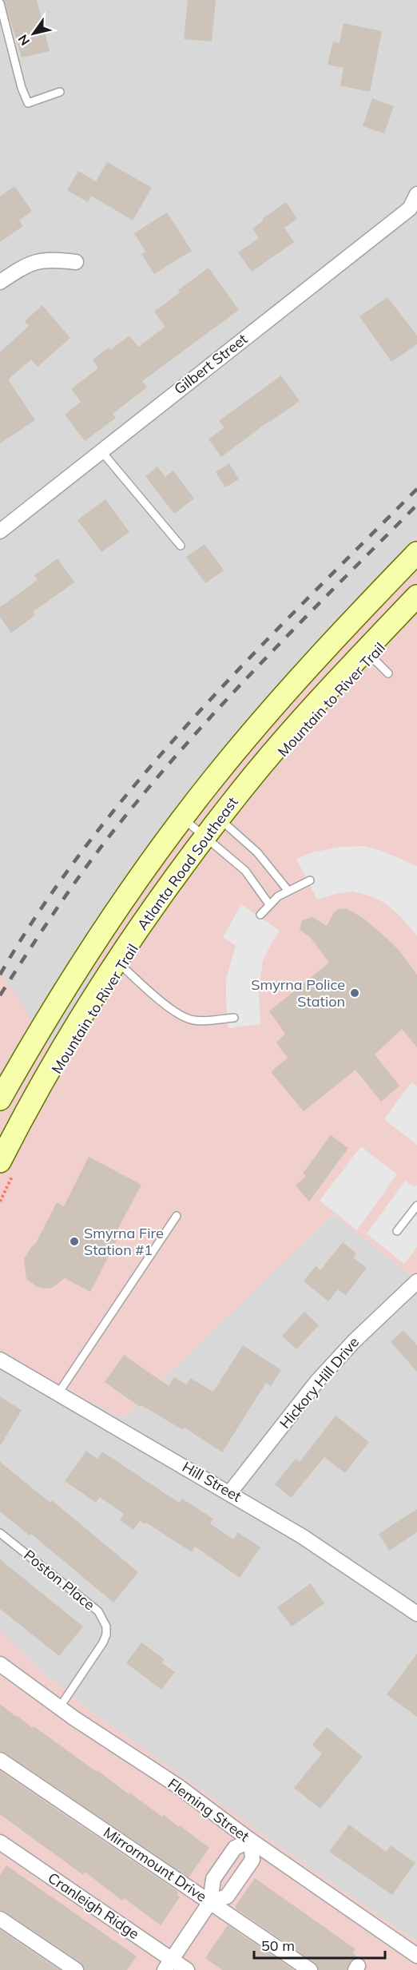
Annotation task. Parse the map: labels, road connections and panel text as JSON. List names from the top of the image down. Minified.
{"streets":{"main road":["Atlanta Road Southeast"],"street":["Gilbert Street","Hickory Hill Drive","Hill Street","Fleming Street","Mirrormount Drive","Cranleigh Ridge"],"lane":["Poston Place"]},"crossings":[["Hickory Hill Drive","Hill Street"],["Poston Place","Fleming Street"]],"places":["Smyrna Police Station","Smyrna Fire Station #1"],"scale_bar":"50 m","north":"bottom left"}
